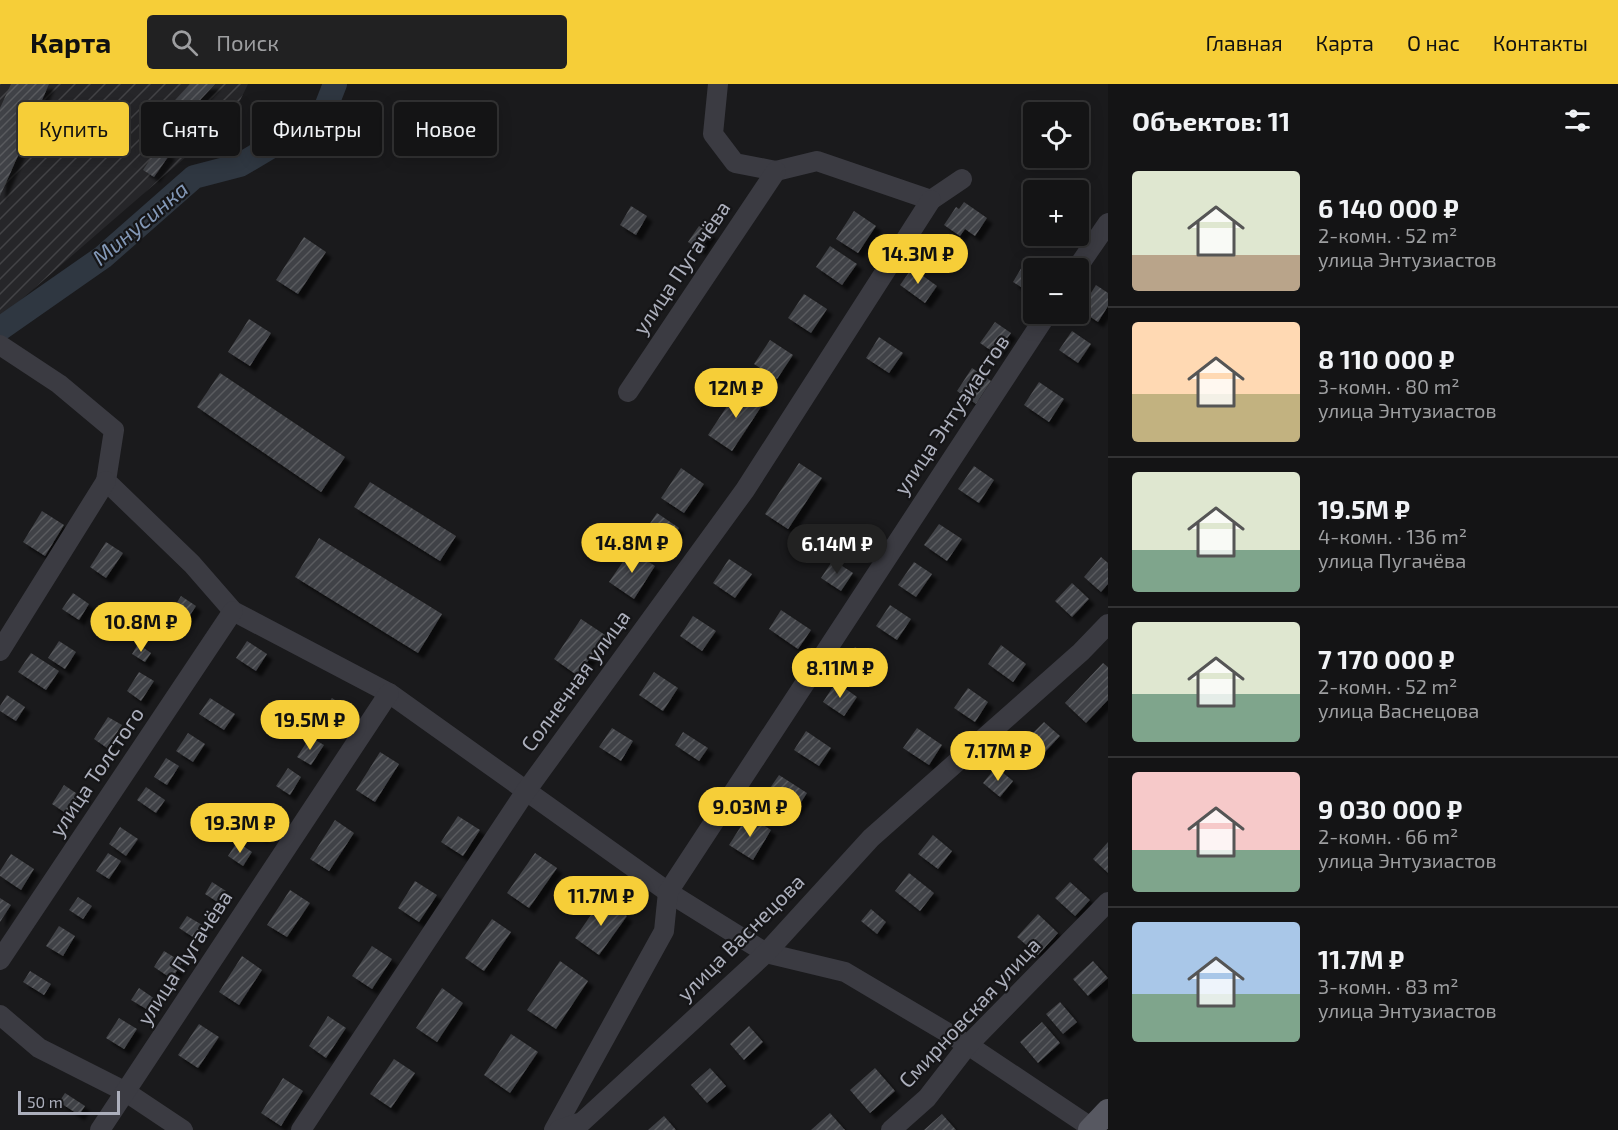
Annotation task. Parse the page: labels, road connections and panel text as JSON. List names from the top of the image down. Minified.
{"streets":{"street":["улица Пугачёва","улица Энтузиастов","Солнечная улица","улица Толстого","улица Васнецова","Смирновская улица"]},"water":["Минусинка"],"scale_bar":"50 m","page":{"header":"Карта","search":"Поиск","nav":["Главная","Карта","О нас","Контакты"],"heading":"Объектов: 11","map_buttons":["+","−"],"chip":["Купить","Снять","Фильтры","Новое"],"list":[{"name":"6 140 000 ₽","note":"2-комн. · 52 m² · улица Энтузиастов"},{"name":"8 110 000 ₽","note":"3-комн. · 80 m² · улица Энтузиастов"},{"name":"19.5M ₽","note":"4-комн. · 136 m² · улица Пугачёва"},{"name":"7 170 000 ₽","note":"2-комн. · 52 m² · улица Васнецова"},{"name":"9 030 000 ₽","note":"2-комн. · 66 m² · улица Энтузиастов"},{"name":"11.7M ₽","note":"3-комн. · 83 m² · улица Энтузиастов"}],"price":["14.3M ₽","12M ₽","14.8M ₽","6.14M ₽","10.8M ₽","8.11M ₽","19.5M ₽","7.17M ₽","9.03M ₽","19.3M ₽","11.7M ₽"],"scale":"50 m"}}
